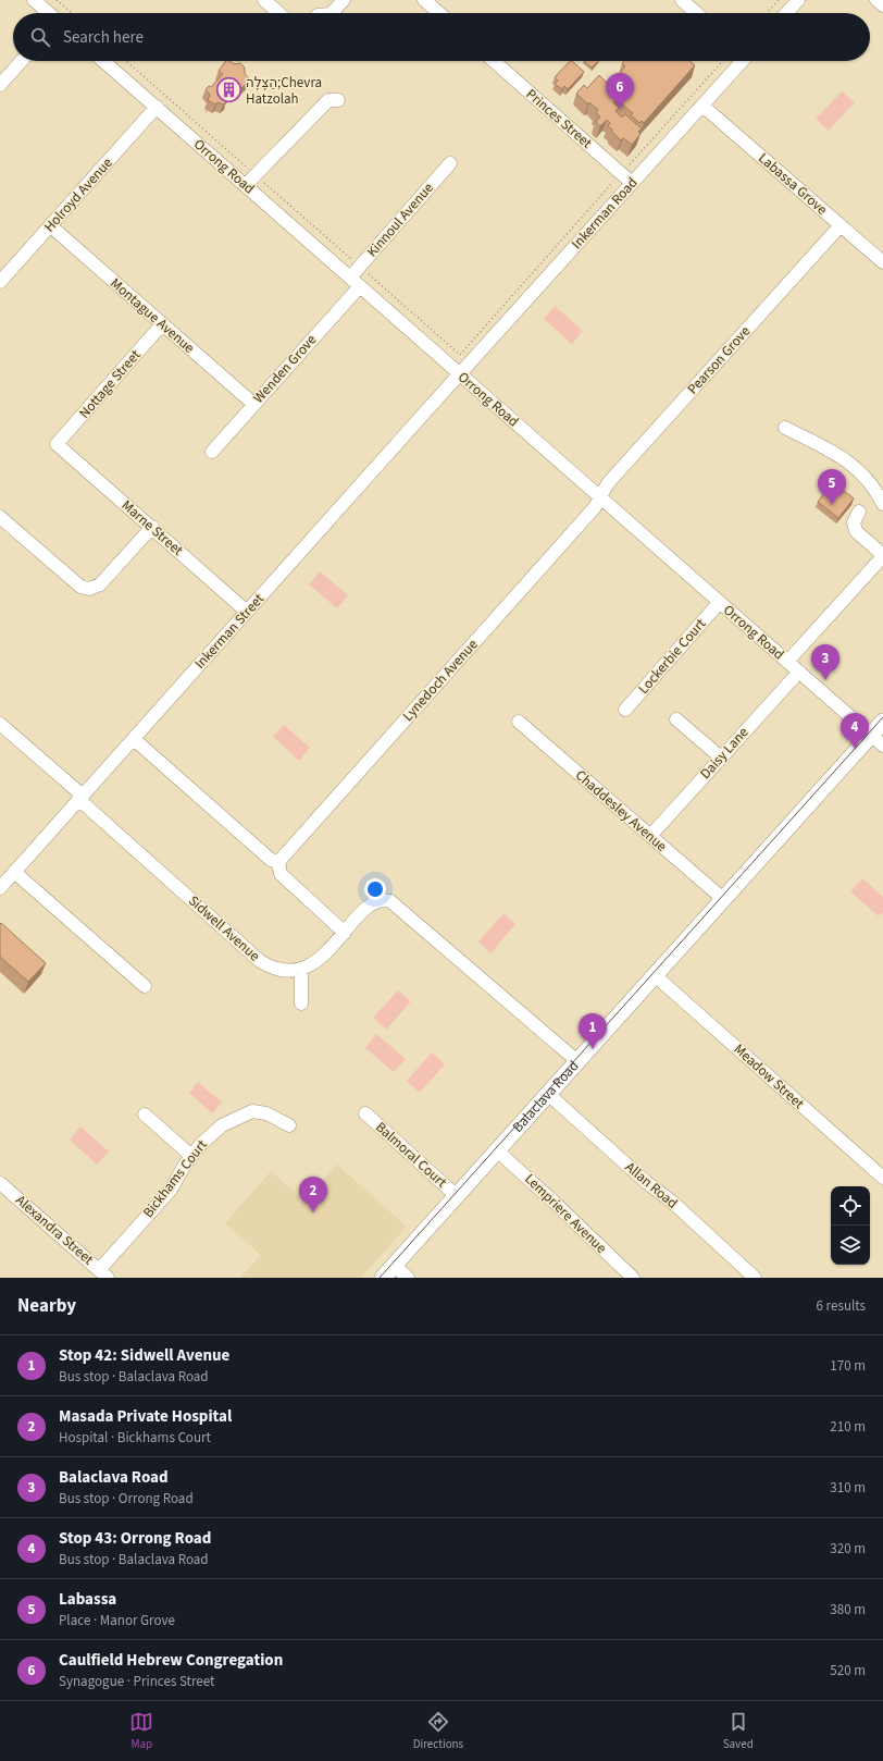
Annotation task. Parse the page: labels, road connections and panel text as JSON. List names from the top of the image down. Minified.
{"streets":{"main road":["Balaclava Road"],"street":["Princes Street","Orrong Road","Labassa Grove","Holroyd Avenue","Inkerman Road","Kinnoul Avenue","Montague Avenue","Pearson Grove","Wenden Grove","Nottage Street","Marne Street","Inkerman Street","Lockerbie Court","Lynedoch Avenue","Daisy Lane","Chaddesley Avenue","Sidwell Avenue","Meadow Street","Balmoral Court","Bickhams Court","Allan Road","Lempriere Avenue","Alexandra Street"]},"crossings":[["Princes Street","Inkerman Road"],["Orrong Road","Holroyd Avenue"],["Orrong Road","Inkerman Road"],["Orrong Road","Kinnoul Avenue"],["Orrong Road","Pearson Grove"],["Orrong Road","Wenden Grove"],["Orrong Road","Inkerman Street"],["Orrong Road","Lockerbie Court"],["Orrong Road","Lynedoch Avenue"],["Orrong Road","Daisy Lane"],["Orrong Road","Balaclava Road"],["Labassa Grove","Inkerman Road"],["Labassa Grove","Pearson Grove"],["Holroyd Avenue","Montague Avenue"],["Inkerman Road","Inkerman Street"],["Kinnoul Avenue","Wenden Grove"],["Montague Avenue","Wenden Grove"],["Montague Avenue","Nottage Street"],["Pearson Grove","Lynedoch Avenue"],["Nottage Street","Marne Street"],["Marne Street","Inkerman Street"],["Inkerman Street","Sidwell Avenue"],["Daisy Lane","Chaddesley Avenue"],["Chaddesley Avenue","Balaclava Road"],["Sidwell Avenue","Balaclava Road"],["Meadow Street","Balaclava Road"],["Balaclava Road","Balmoral Court"],["Balaclava Road","Allan Road"],["Balaclava Road","Lempriere Avenue"],["Bickhams Court","Alexandra Street"]],"places":{"building":["הַצָּלָה;Chevra Hatzolah"]},"page":{"search":"Search here","pins":["6","5","3","4","1","2"],"heading":["Nearby","6 results"],"list":[{"mark":"1","name":"Stop 42: Sidwell Avenue","note":"Bus stop · Balaclava Road","value":"170 m"},{"mark":"2","name":"Masada Private Hospital","note":"Hospital · Bickhams Court","value":"210 m"},{"mark":"3","name":"Balaclava Road","note":"Bus stop · Orrong Road","value":"310 m"},{"mark":"4","name":"Stop 43: Orrong Road","note":"Bus stop · Balaclava Road","value":"320 m"},{"mark":"5","name":"Labassa","note":"Place · Manor Grove","value":"380 m"},{"mark":"6","name":"Caulfield Hebrew Congregation","note":"Synagogue · Princes Street","value":"520 m"}],"nav":["Map","Directions","Saved"]}}
